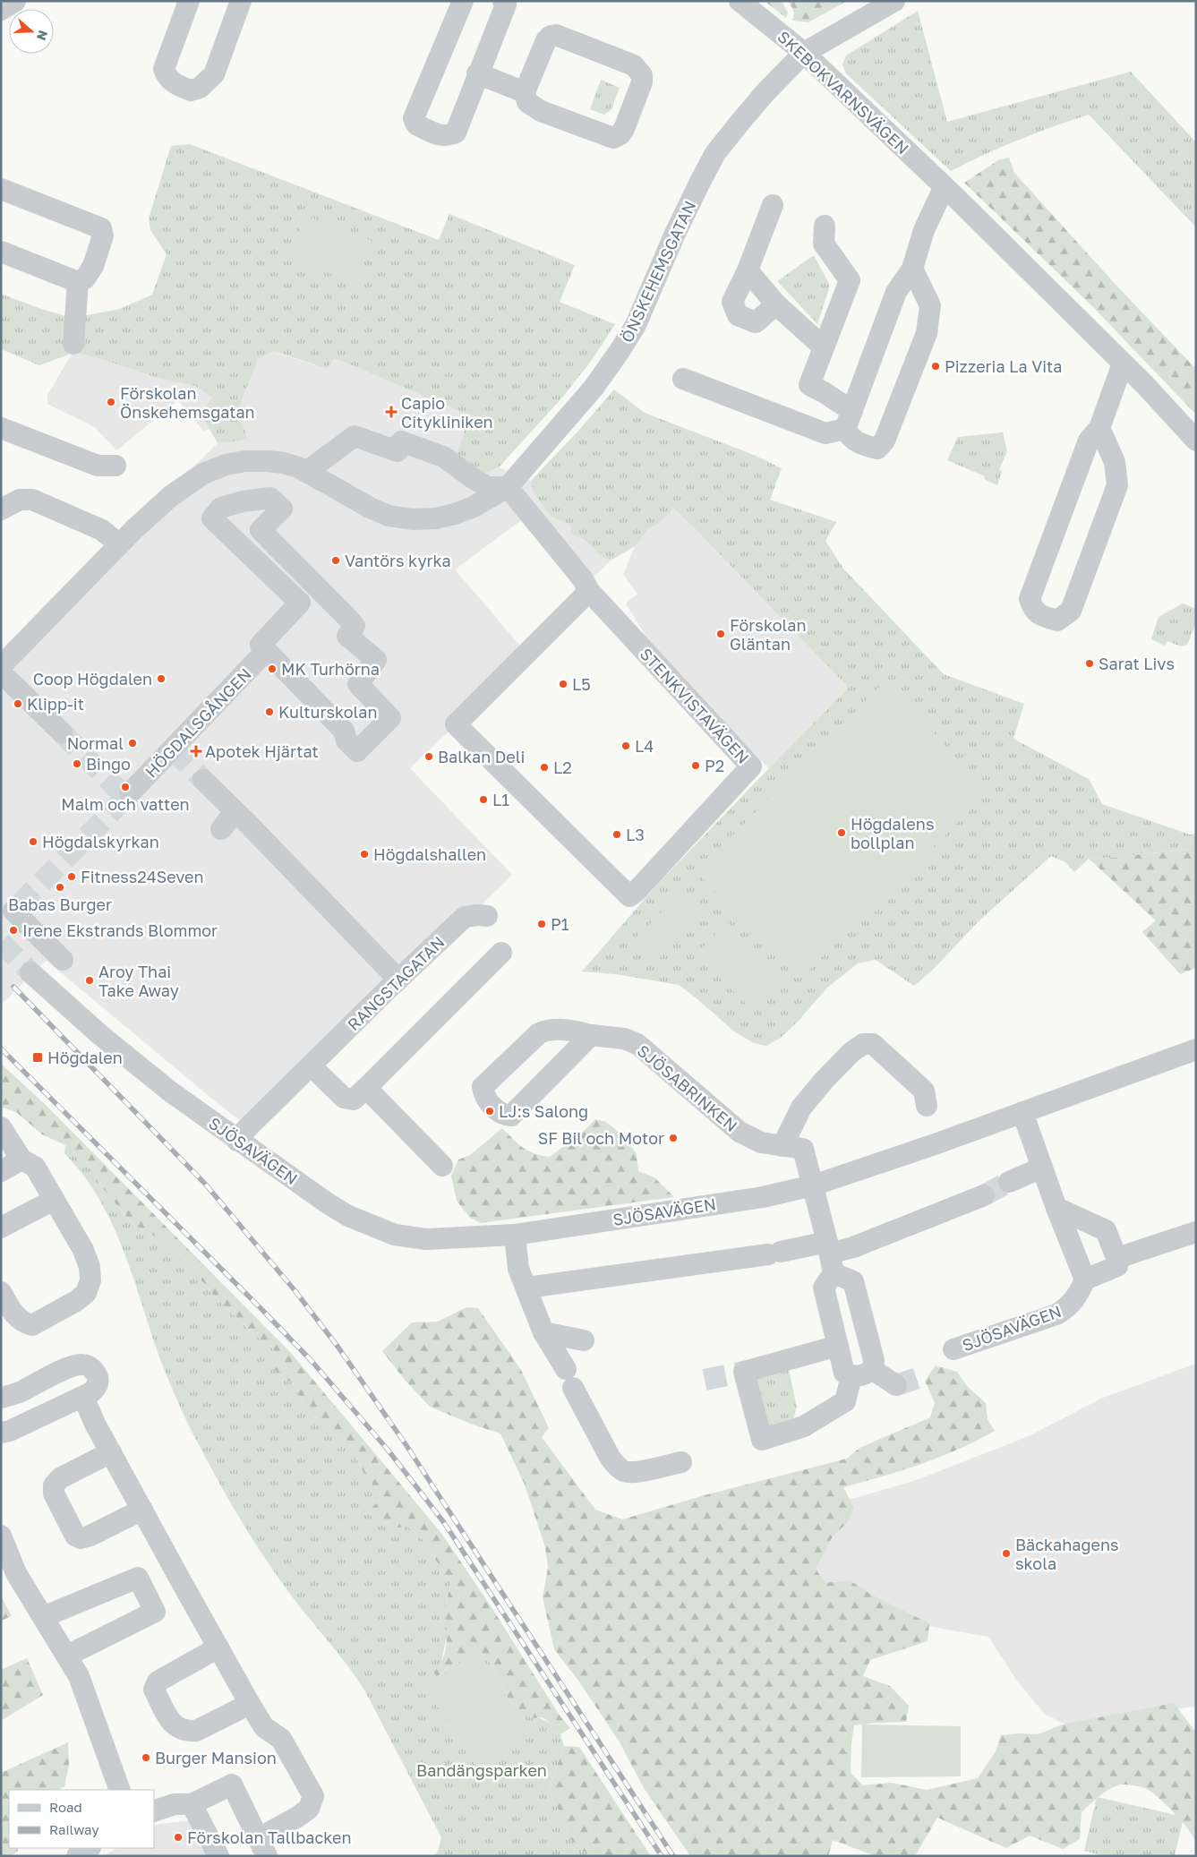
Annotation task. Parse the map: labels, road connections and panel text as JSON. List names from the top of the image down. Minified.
{"streets":{"street":["SKEBOKVARNSVÄGEN","ÖNSKEHEMSGATAN","STENKVISTAVÄGEN","HÖGDALSGÅNGEN","RANGSTAGATAN","SJÖSABRINKEN","SJÖSAVÄGEN"]},"crossings":[["SKEBOKVARNSVÄGEN","ÖNSKEHEMSGATAN"],["RANGSTAGATAN","SJÖSAVÄGEN"],["SJÖSABRINKEN","SJÖSAVÄGEN"]],"parks":["Bandängsparken"],"places":{"other":["Pizzeria La Vita","Förskolan Önskehemsgatan","Vantörs kyrka","Förskolan Gläntan","Sarat Livs","MK Turhörna","Coop Högdalen","L5","Klipp-it","Kulturskolan","Normal","L4","Balkan Deli","Bingo","P2","L2","Malm och vatten","L1","Högdalens bollplan","L3","Högdalskyrkan","Högdalshallen","Fitness24Seven","Babas Burger","P1","Irene Ekstrands Blommor","Aroy Thai Take Away","LJ:s Salong","SF Bil och Motor","Bäckahagens skola","Burger Mansion","Förskolan Tallbacken"],"health":["Capio Citykliniken","Apotek Hjärtat"],"transit":["Högdalen"]},"legend":["Road","Railway"],"north":"right"}
